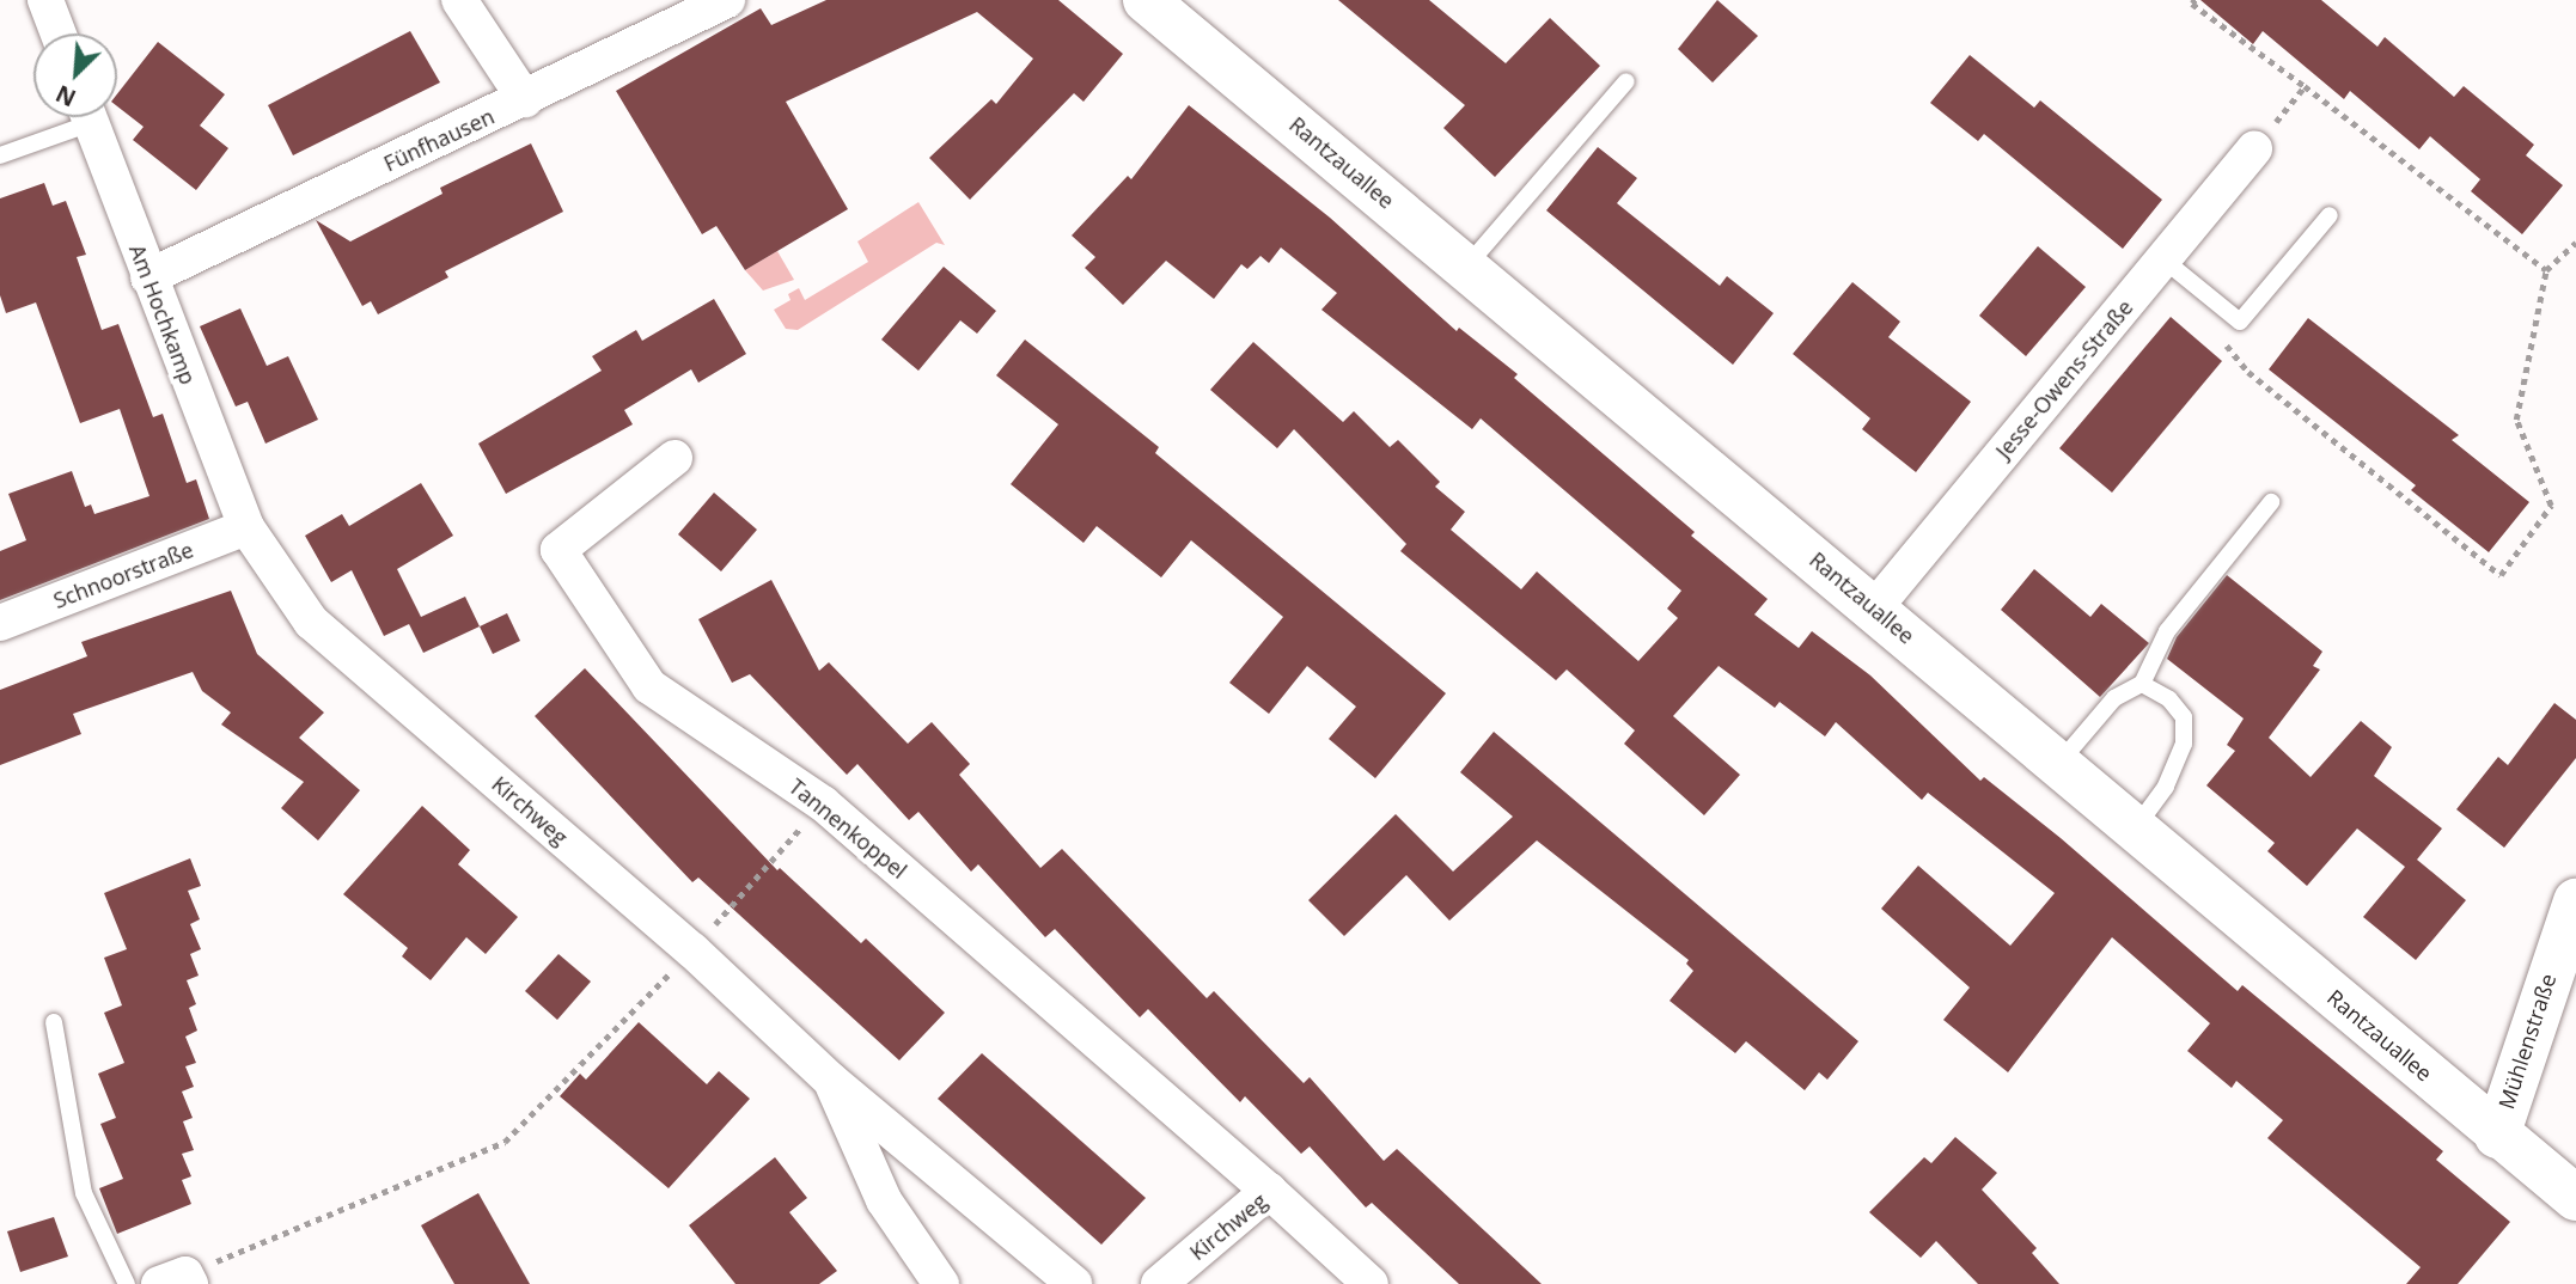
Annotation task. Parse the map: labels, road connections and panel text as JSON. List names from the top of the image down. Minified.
{"streets":{"main road":["Rantzauallee","Mühlenstraße"],"street":["Fünfhausen","Am Hochkamp","Jesse-Owens-Straße","Schnoorstraße","Kirchweg","Tannenkoppel"]},"crossings":[["Fünfhausen","Am Hochkamp"],["Rantzauallee","Jesse-Owens-Straße"],["Rantzauallee","Mühlenstraße"],["Am Hochkamp","Schnoorstraße"],["Am Hochkamp","Kirchweg"],["Schnoorstraße","Kirchweg"],["Kirchweg","Tannenkoppel"]],"north":"bottom left"}
